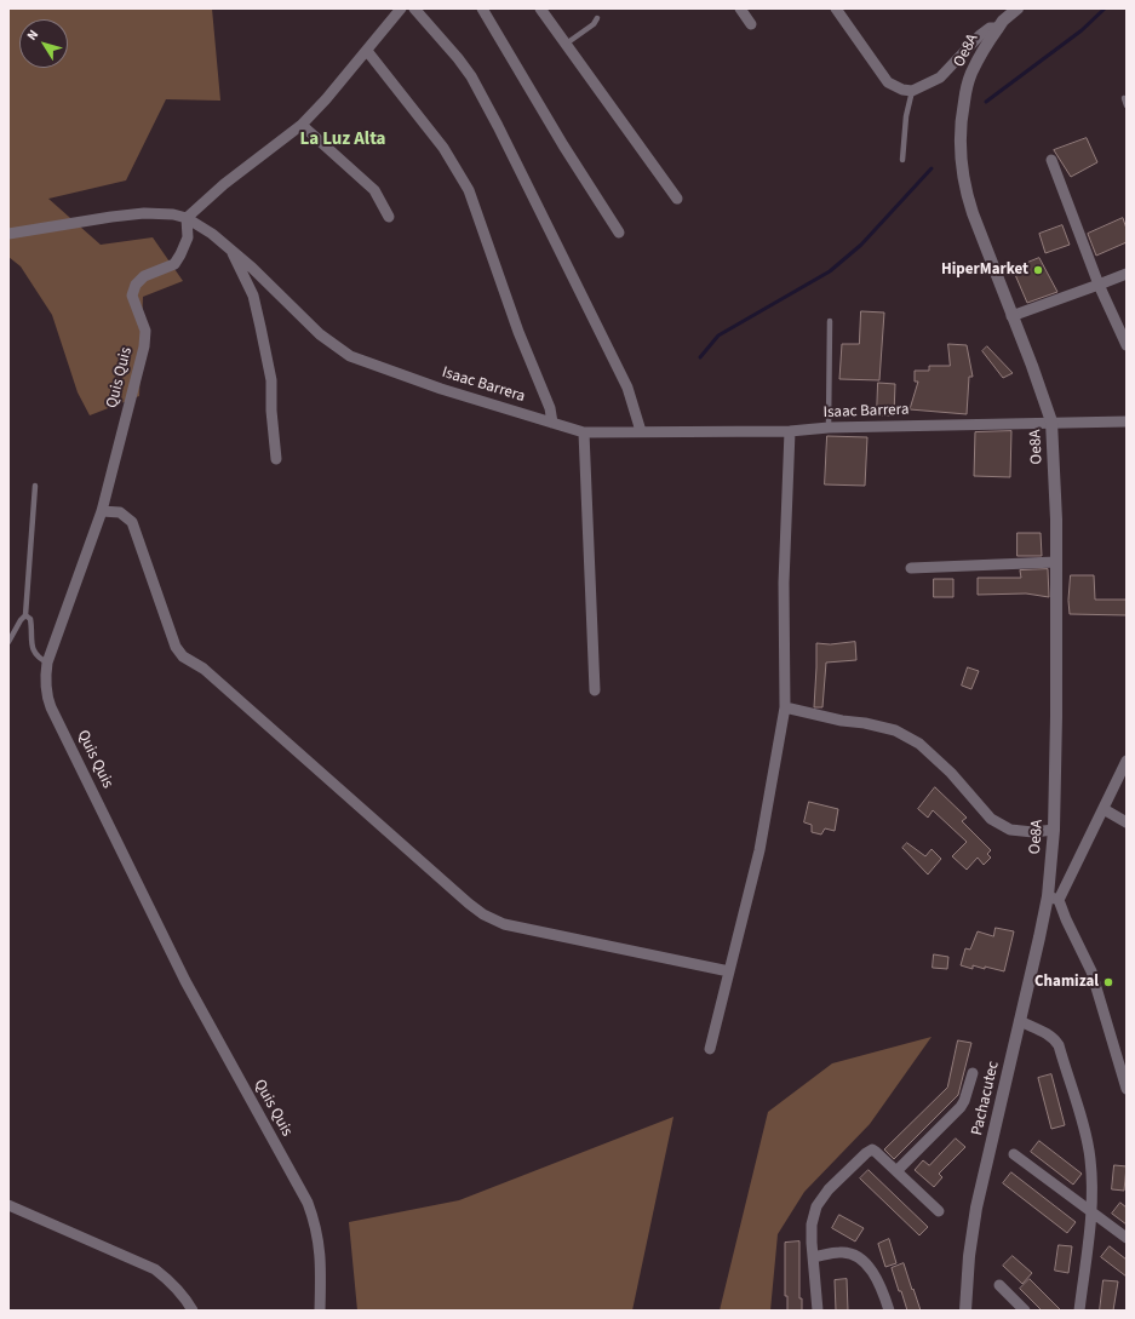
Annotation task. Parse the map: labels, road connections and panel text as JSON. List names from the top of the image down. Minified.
{"streets":{"street":["Oe8A","Quis Quis","Isaac Barrera","Pachacutec"]},"crossings":[["Oe8A","Isaac Barrera"],["Oe8A","Pachacutec"],["Quis Quis","Isaac Barrera"]],"districts":["La Luz Alta"],"places":["HiperMarket","Chamizal"],"north":"top left"}
